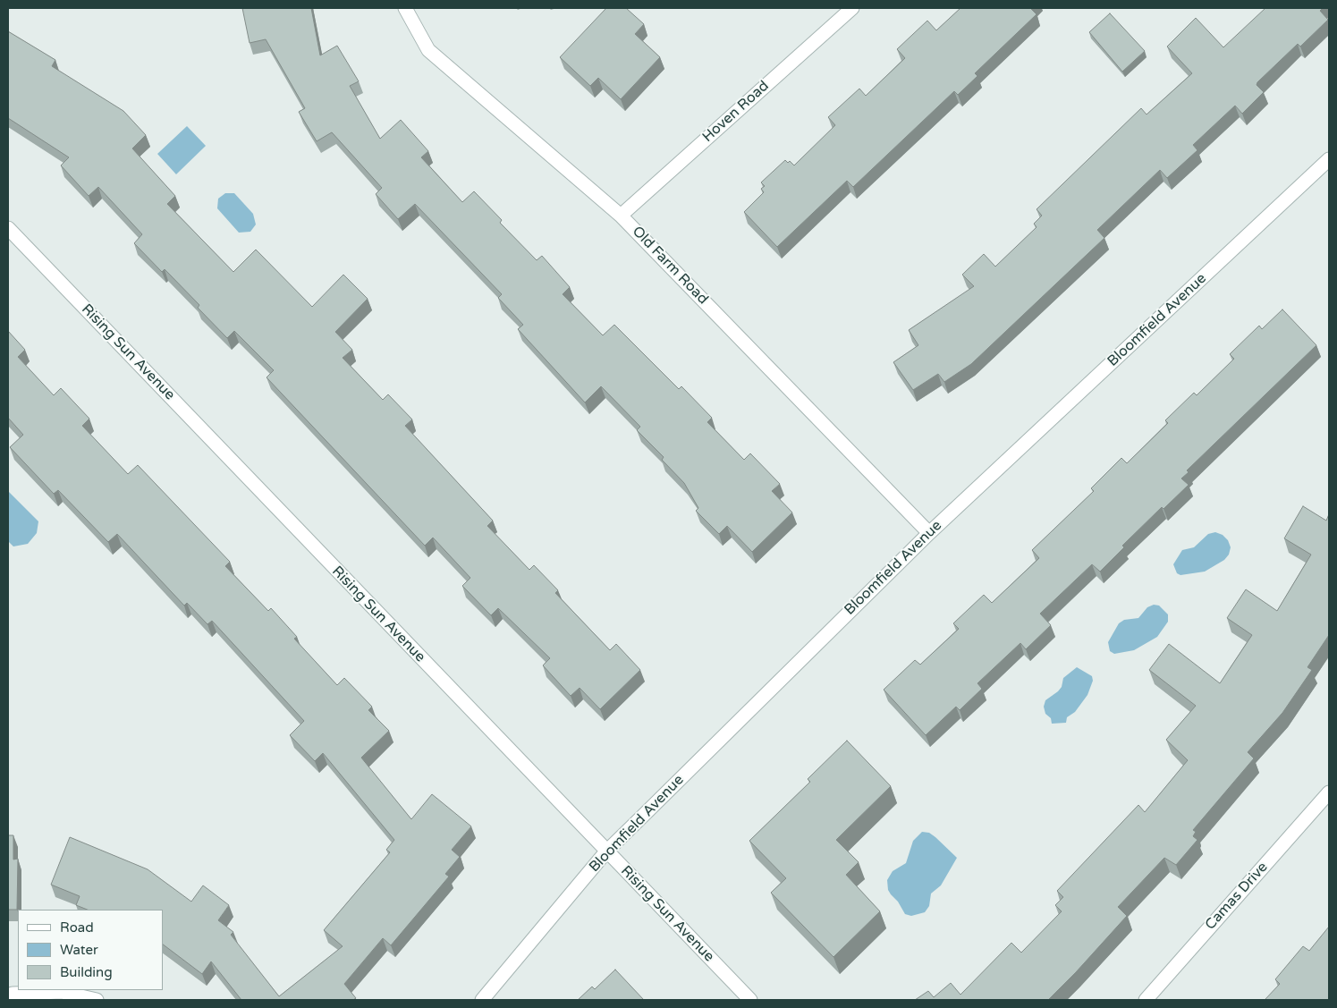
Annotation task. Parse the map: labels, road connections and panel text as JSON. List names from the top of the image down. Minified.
{"streets":{"street":["Hoven Road","Old Farm Road","Bloomfield Avenue","Rising Sun Avenue","Camas Drive"]},"crossings":[["Hoven Road","Old Farm Road"],["Old Farm Road","Bloomfield Avenue"],["Bloomfield Avenue","Rising Sun Avenue"]],"legend":["Road","Water","Building"]}
